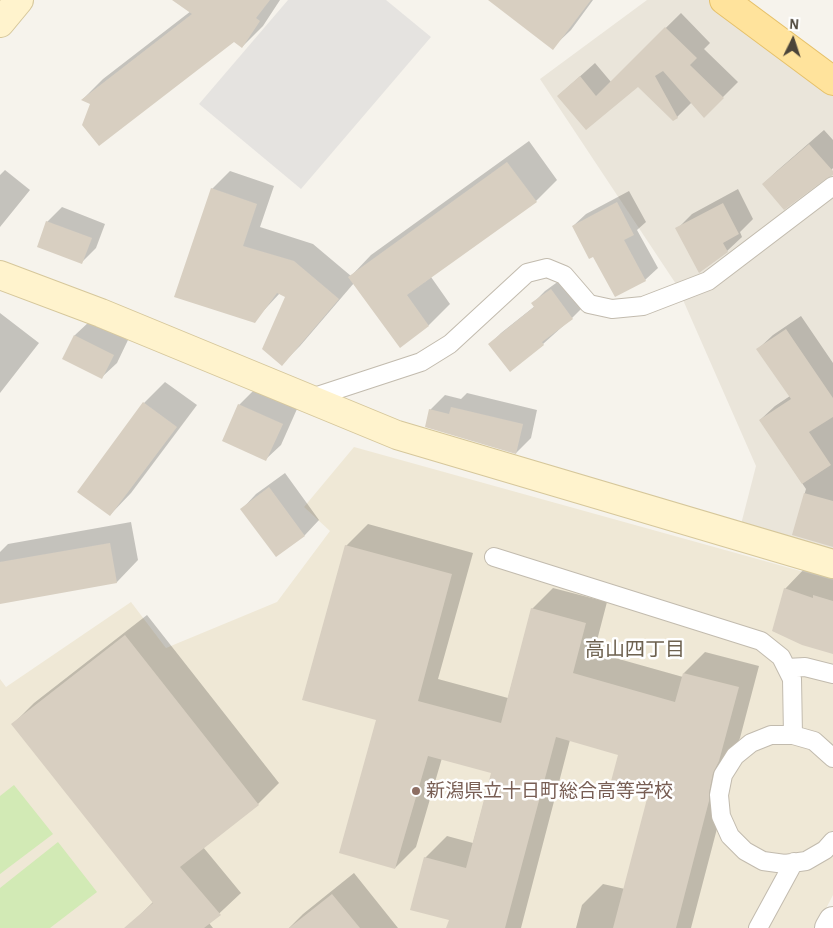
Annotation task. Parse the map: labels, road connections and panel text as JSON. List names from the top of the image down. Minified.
{"districts":["高山四丁目"],"places":["新潟県立十日町総合高等学校"],"north":"top"}
